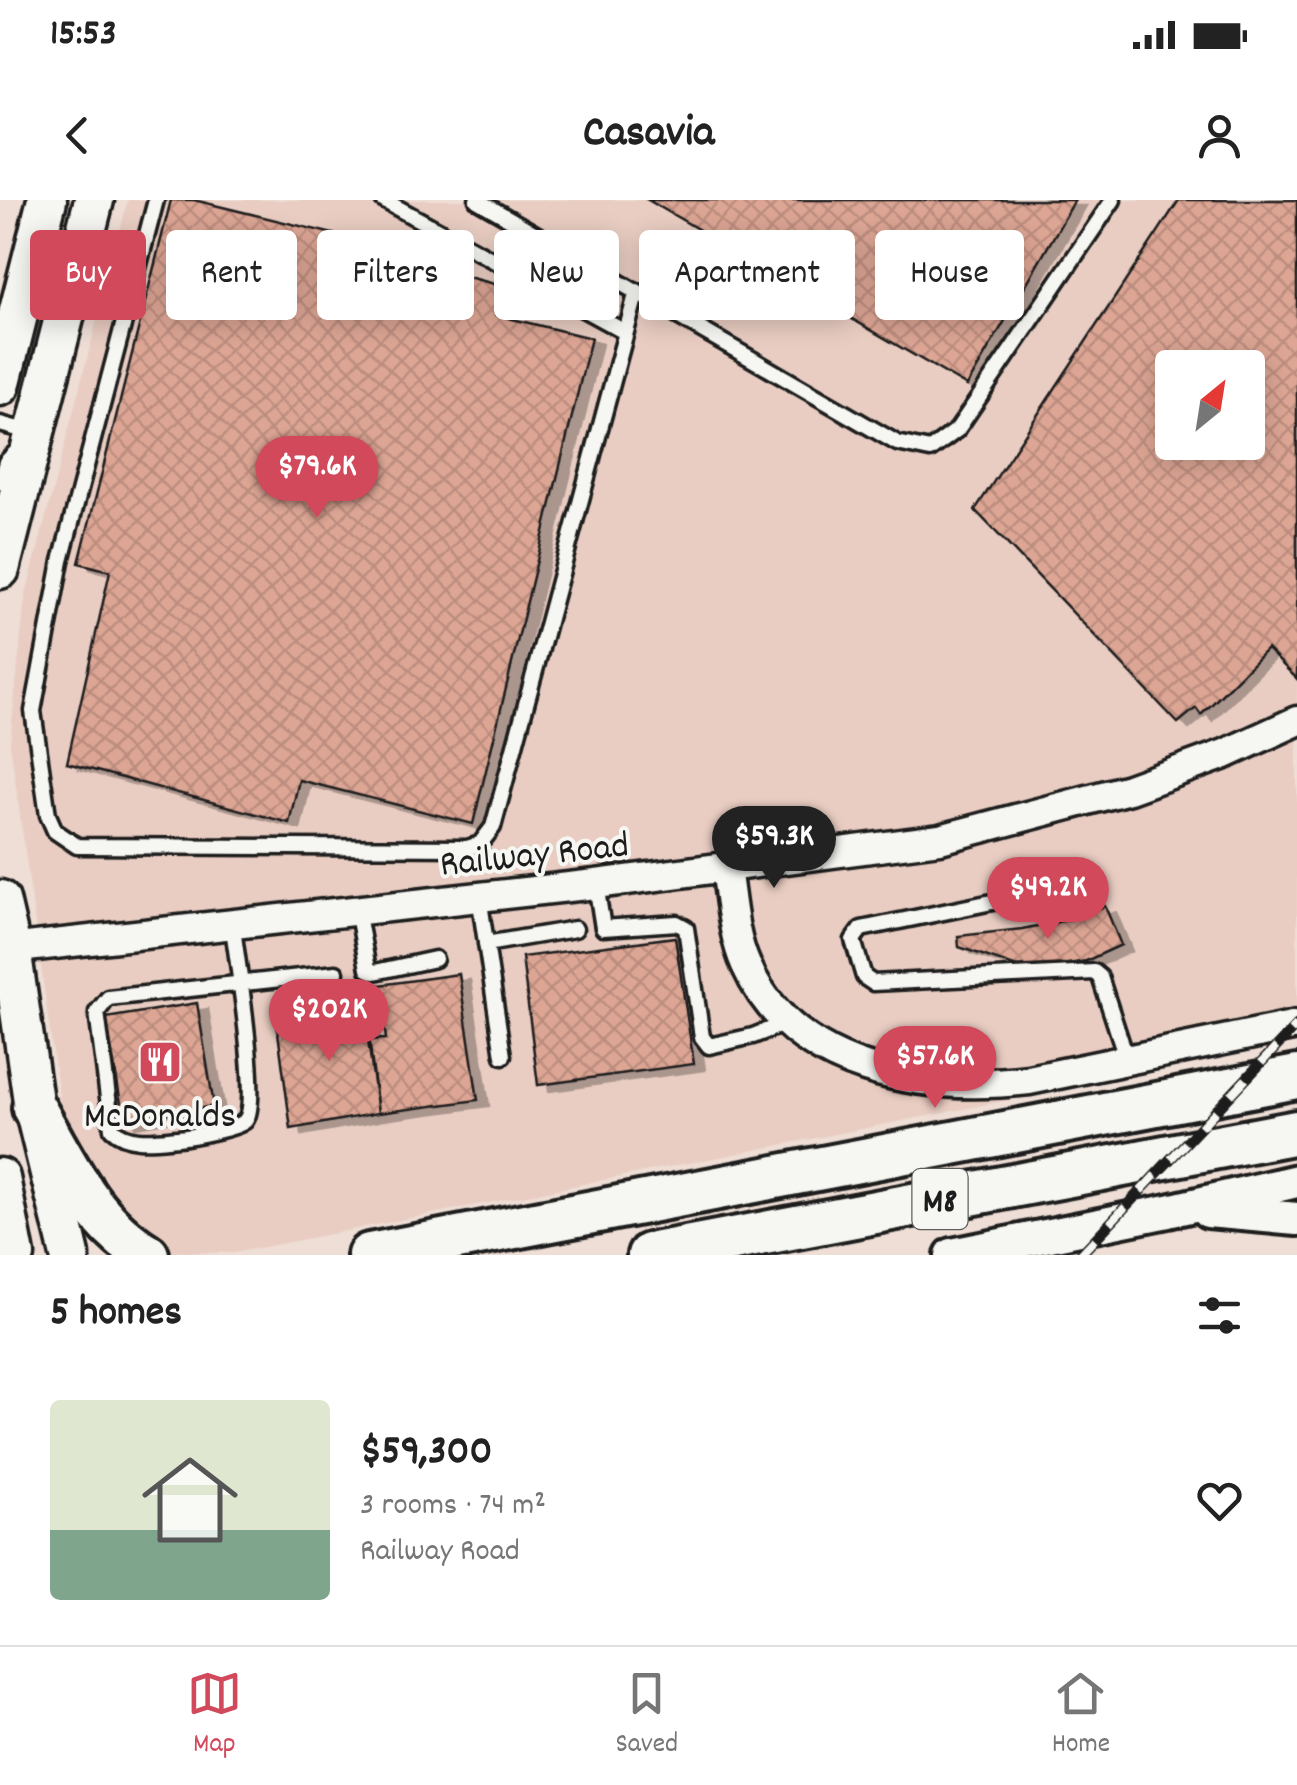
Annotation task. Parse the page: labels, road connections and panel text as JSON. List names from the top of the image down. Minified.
{"streets":{"main road":["M8"],"street":["Railway Road"]},"places":{"restaurant":["McDonalds"]},"north":"top right","page":{"status":"15:53","header":"Casavia","chip":["Buy","Rent","Filters","New","Apartment","House"],"price":["$79.6K","$59.3K","$49.2K","$202K","$57.6K"],"heading":"5 homes","list":[{"name":"$59,300","note":"3 rooms · 74 m² · Railway Road"}],"tabs":["Map","Saved","Home"]}}
